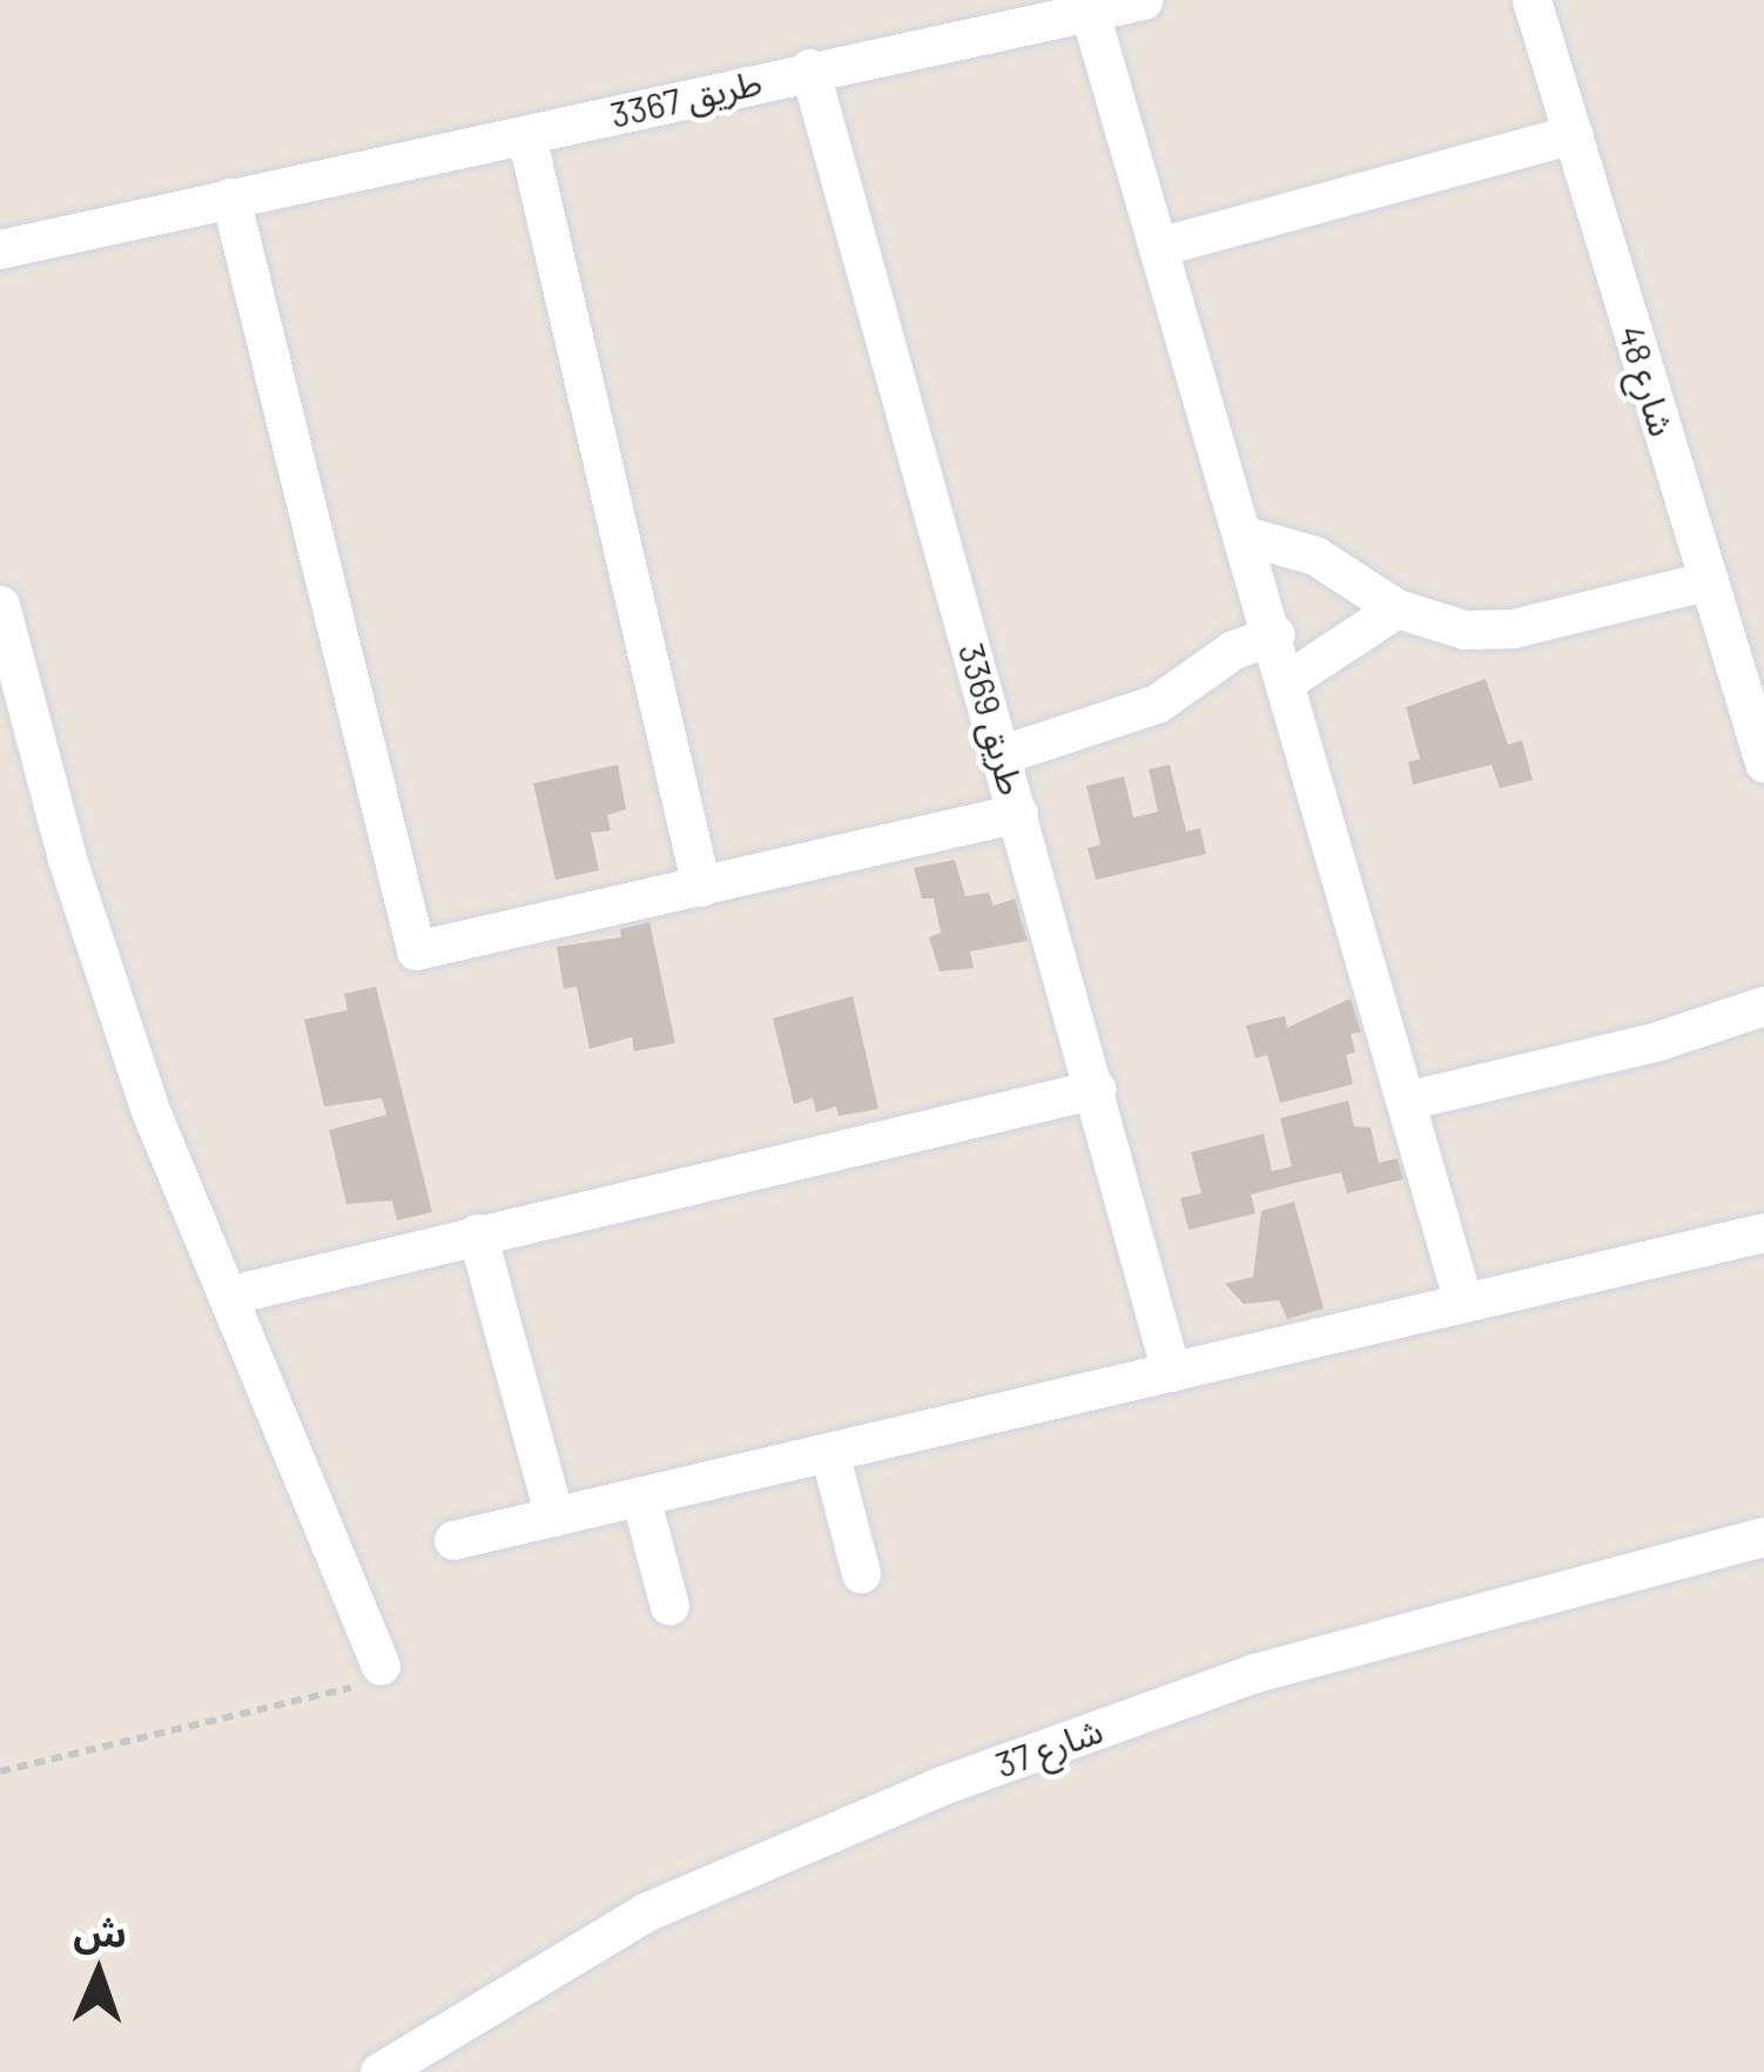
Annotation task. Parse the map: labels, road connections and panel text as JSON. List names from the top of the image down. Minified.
{"streets":{"street":["طريق 3367","شارع 48","طريق 3369","شارع 37"]},"crossings":[["طريق 3367","طريق 3369"]],"north":"top"}
